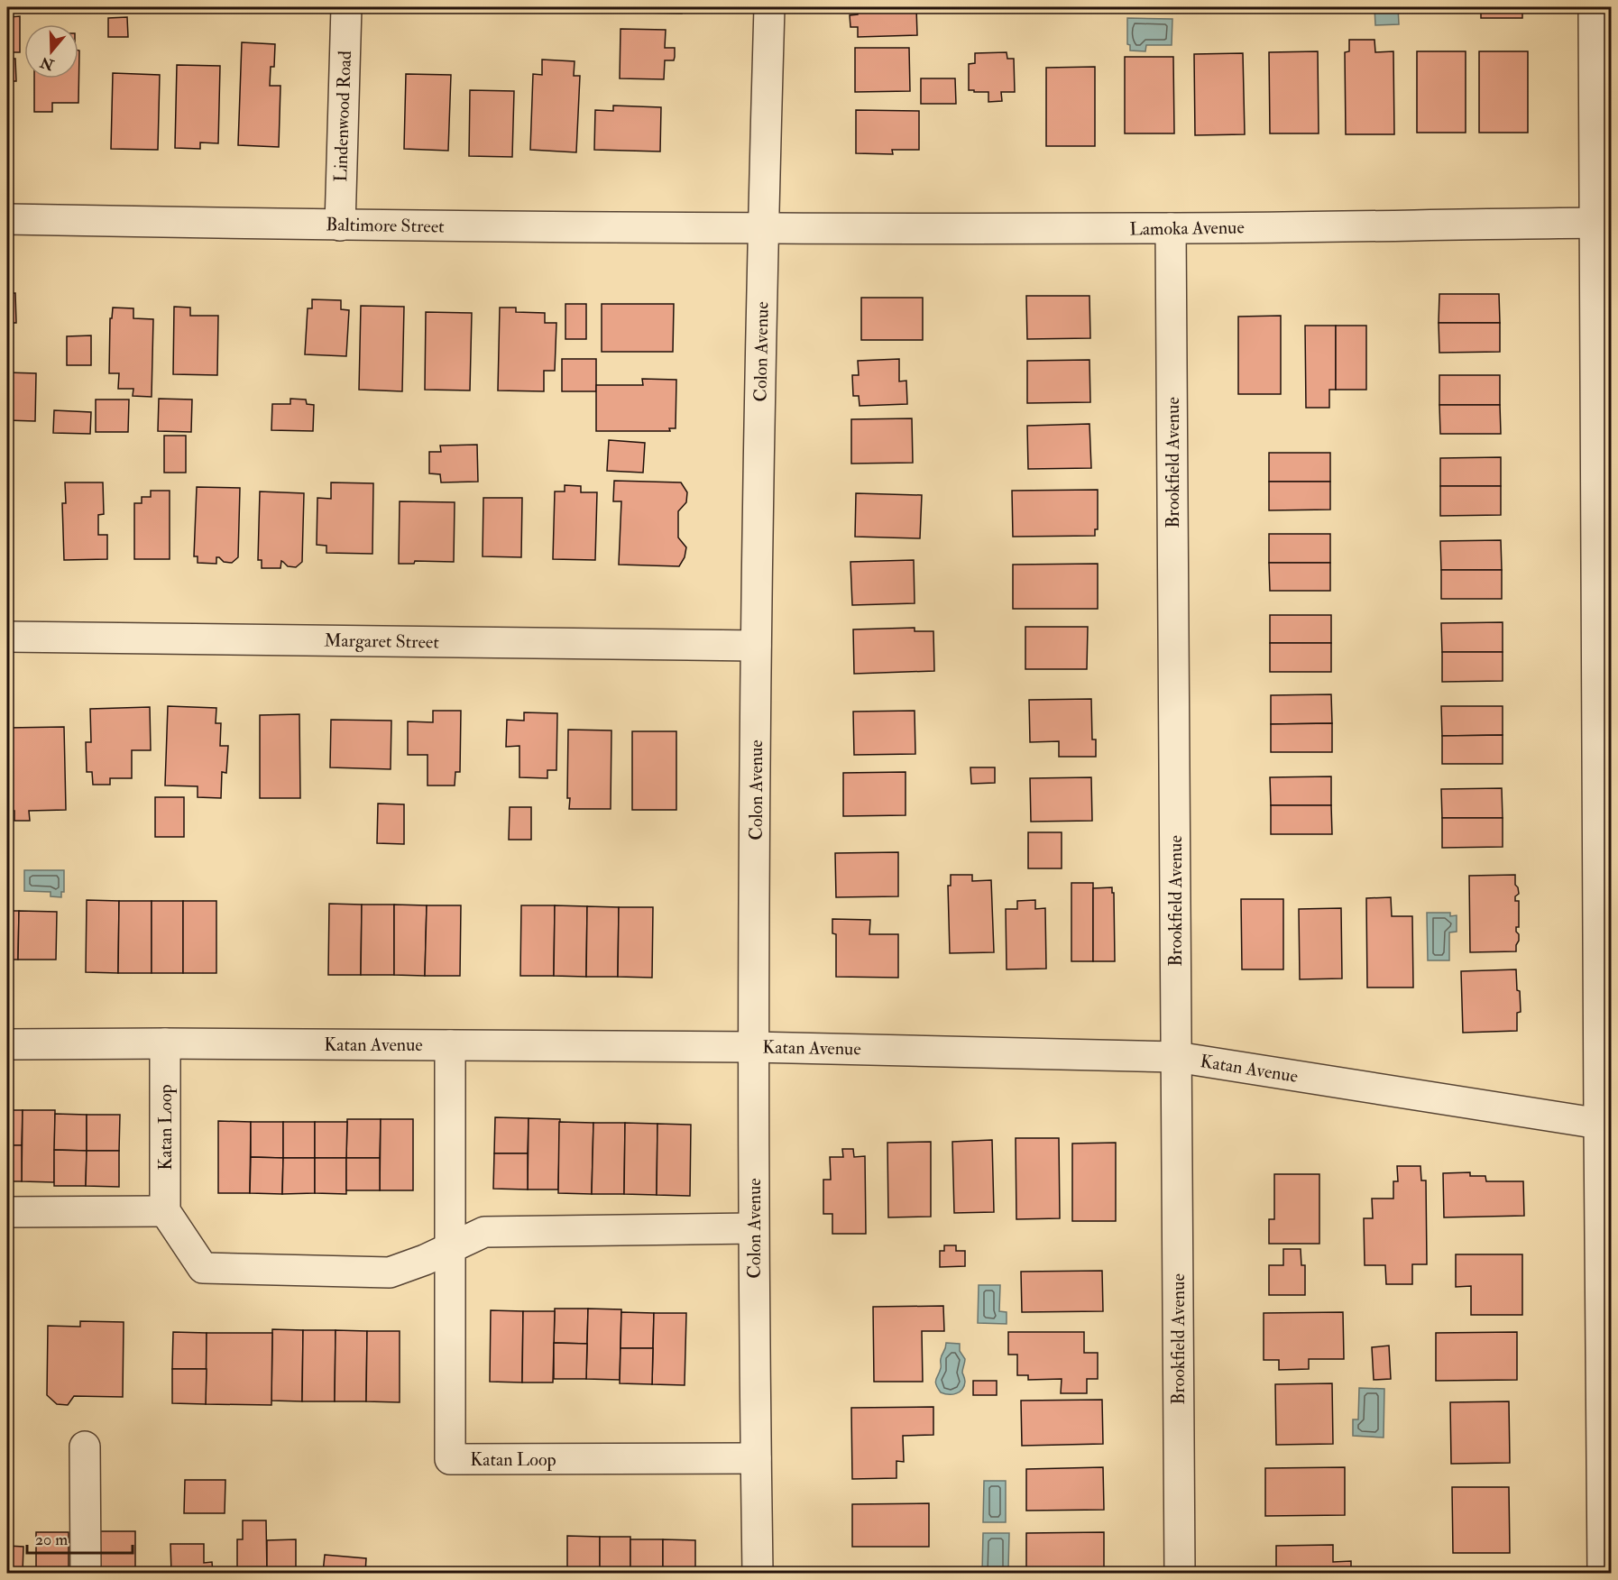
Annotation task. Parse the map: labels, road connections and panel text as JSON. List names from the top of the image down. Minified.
{"streets":{"street":["Lindenwood Road","Baltimore Street","Lamoka Avenue","Colon Avenue","Brookfield Avenue","Margaret Street","Katan Avenue","Katan Loop"]},"crossings":[["Lindenwood Road","Baltimore Street"],["Baltimore Street","Lamoka Avenue"],["Baltimore Street","Colon Avenue"],["Lamoka Avenue","Colon Avenue"],["Lamoka Avenue","Brookfield Avenue"],["Colon Avenue","Margaret Street"],["Colon Avenue","Katan Avenue"],["Colon Avenue","Katan Loop"],["Brookfield Avenue","Katan Avenue"],["Katan Avenue","Katan Loop"]],"scale_bar":"20 m","north":"bottom"}
